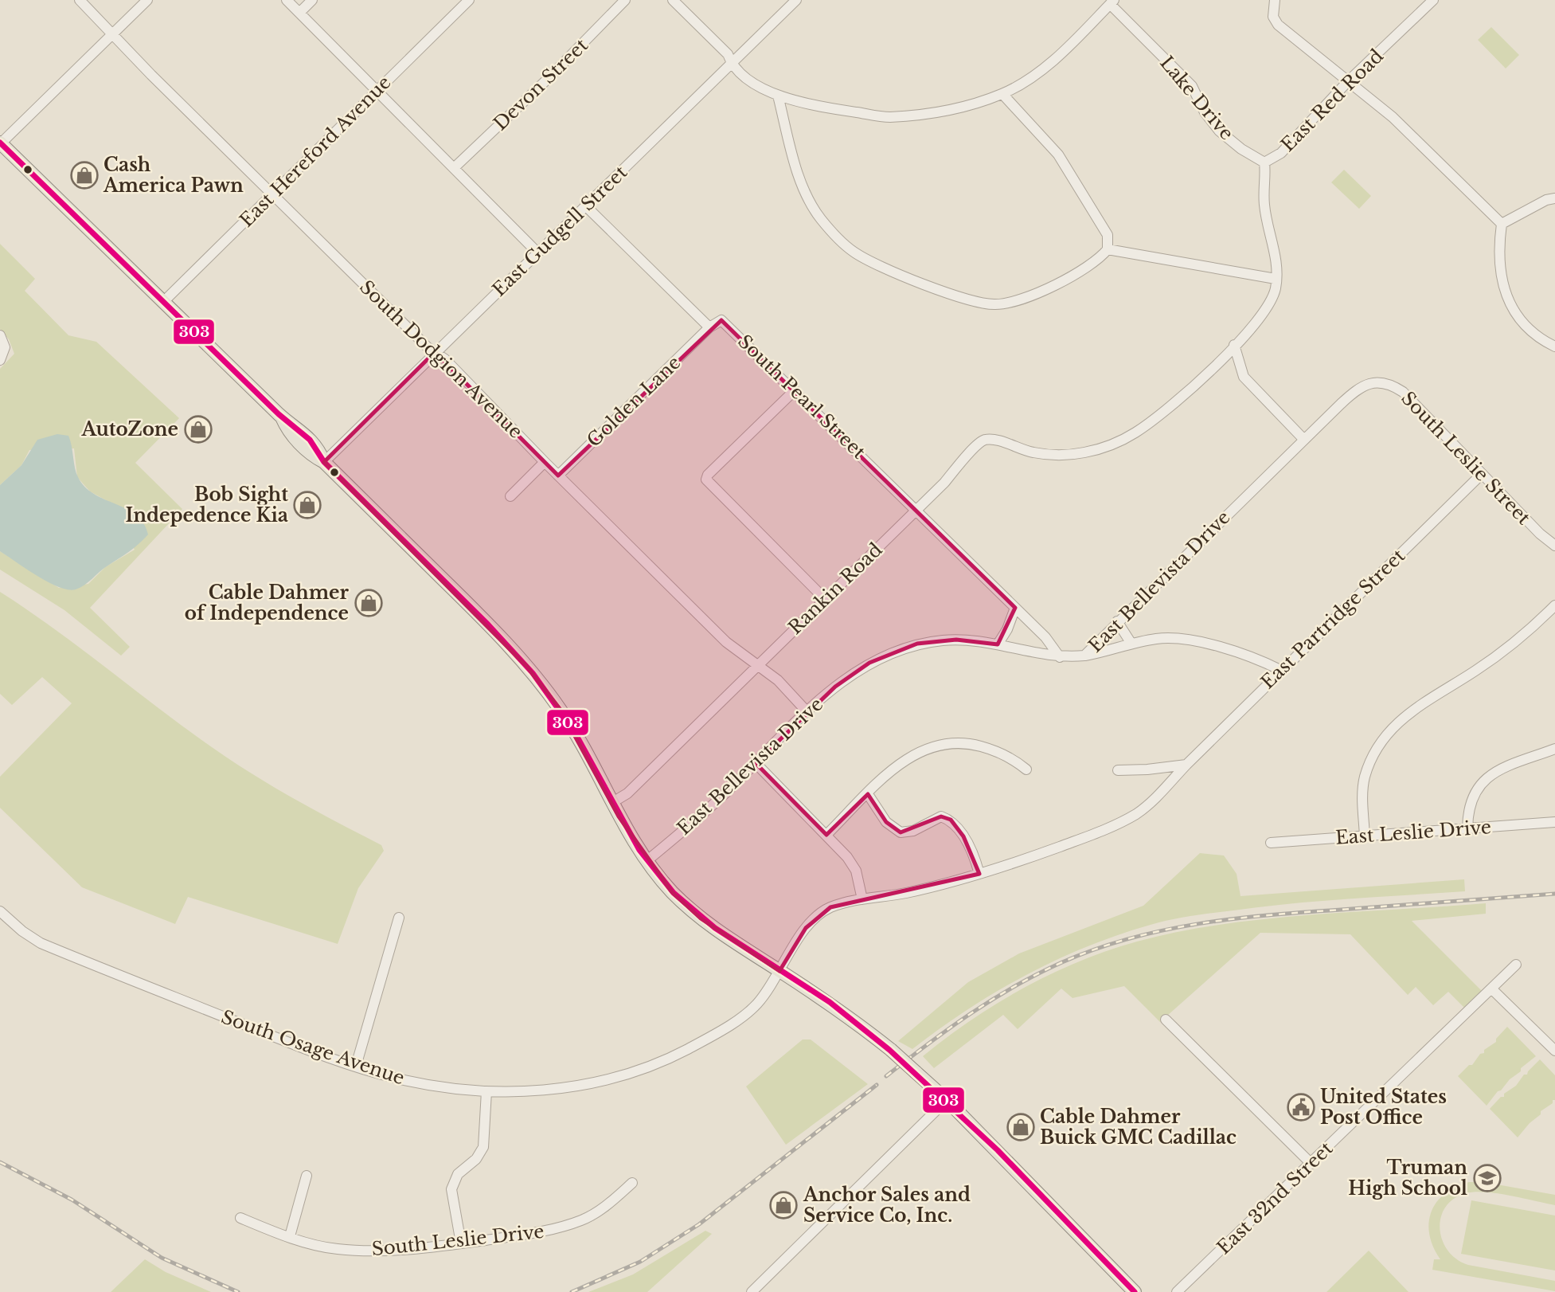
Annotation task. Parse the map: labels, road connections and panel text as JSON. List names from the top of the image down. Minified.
{"streets":{"street":["Devon Street","Lake Drive","East Red Road","East Hereford Avenue","East Gudgell Street","South Dodgion Avenue","South Pearl Street","Golden Lane","South Leslie Street","East Bellevista Drive","Rankin Road","East Partridge Street","East Leslie Drive","South Osage Avenue","East 32nd Street","South Leslie Drive"]},"crossings":[["Lake Drive","East Red Road"],["East Red Road","Rankin Road"],["East Hereford Avenue","South Dodgion Avenue"],["East Gudgell Street","South Dodgion Avenue"],["South Dodgion Avenue","Golden Lane"],["South Dodgion Avenue","East Bellevista Drive"],["South Dodgion Avenue","Rankin Road"],["South Pearl Street","Golden Lane"],["South Pearl Street","East Bellevista Drive"],["South Pearl Street","Rankin Road"],["South Leslie Street","East Bellevista Drive"],["South Leslie Street","East Partridge Street"],["East Partridge Street","South Osage Avenue"]],"places":{"shop":["Cash America Pawn","AutoZone","Bob Sight Indepedence Kia","Cable Dahmer of Independence","Cable Dahmer Buick GMC Cadillac","Anchor Sales and Service Co, Inc."],"public building":["United States Post Office"],"school or university":["Truman High School"]},"lines":["transit line 303"]}
